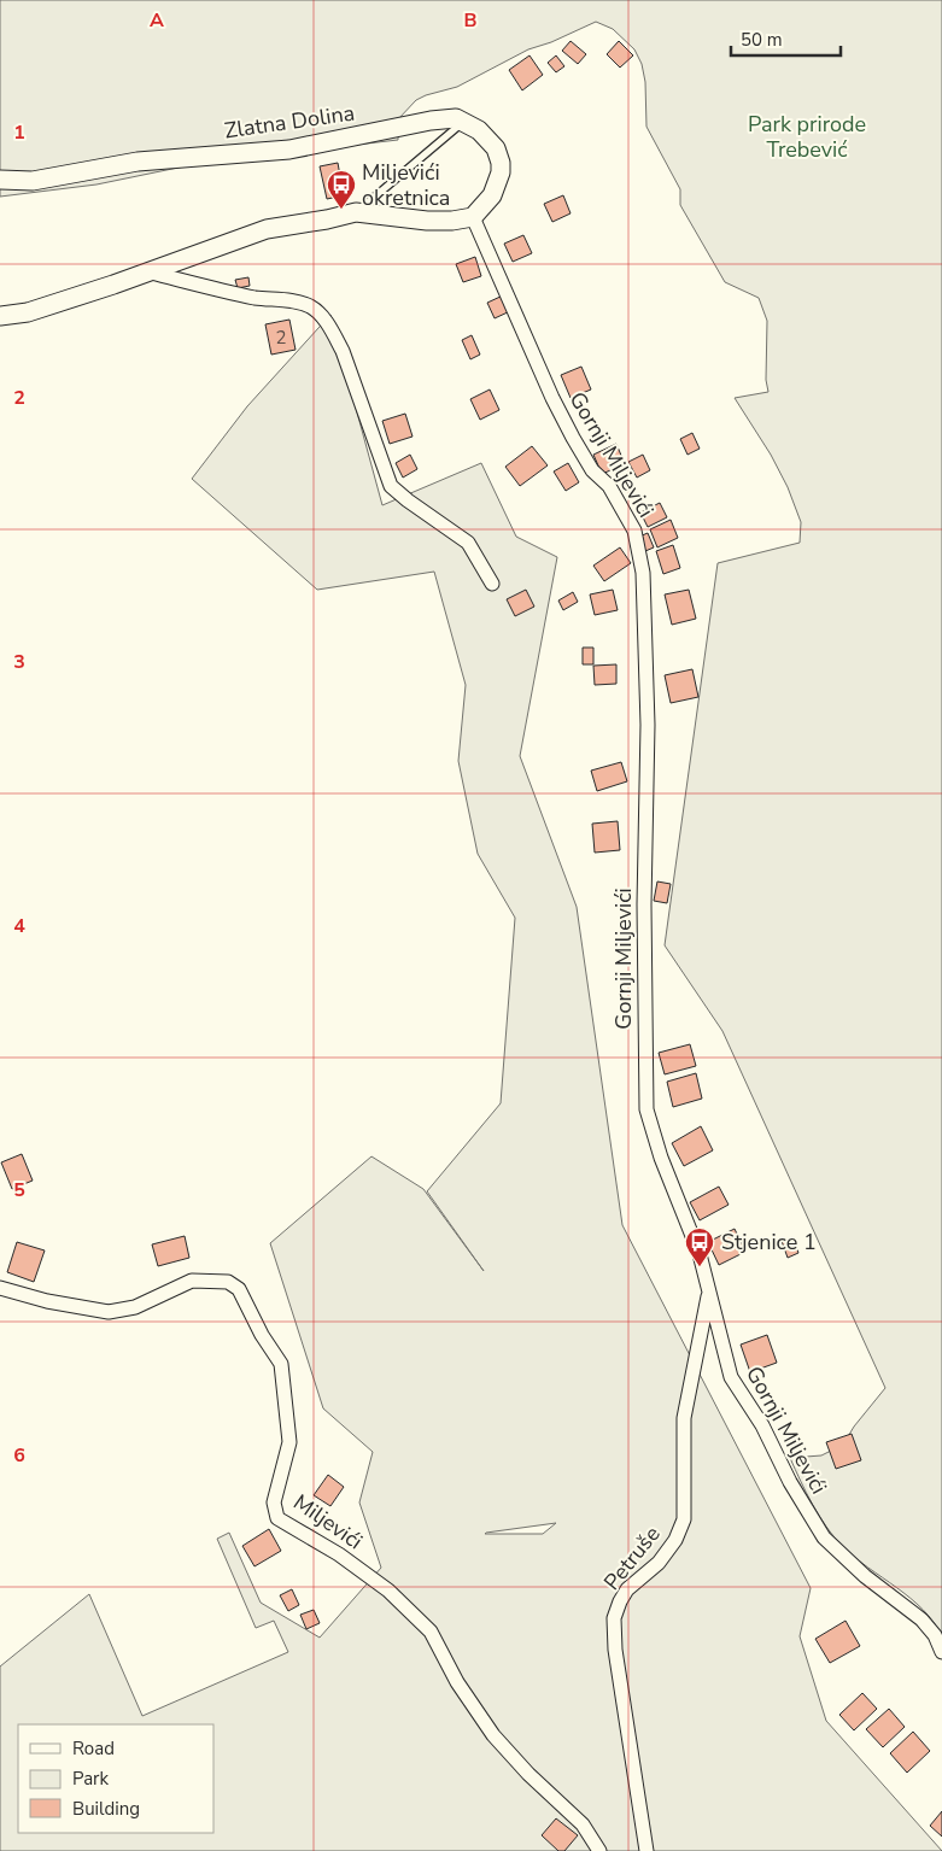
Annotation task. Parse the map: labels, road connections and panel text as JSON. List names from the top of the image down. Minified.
{"streets":{"main road":["Zlatna Dolina"],"street":["Gornji Miljevići","Miljevići","Petruše"]},"crossings":[["Gornji Miljevići","Petruše"]],"parks":["Park prirode Trebević"],"places":{"bus stop":["Miljevići okretnica","Stjenice 1"]},"house_numbers":["2"],"legend":["Road","Park","Building"],"scale_bar":"50 m","grid":{"columns":["A","B"],"rows":["1","2","3","4","5","6"]}}
